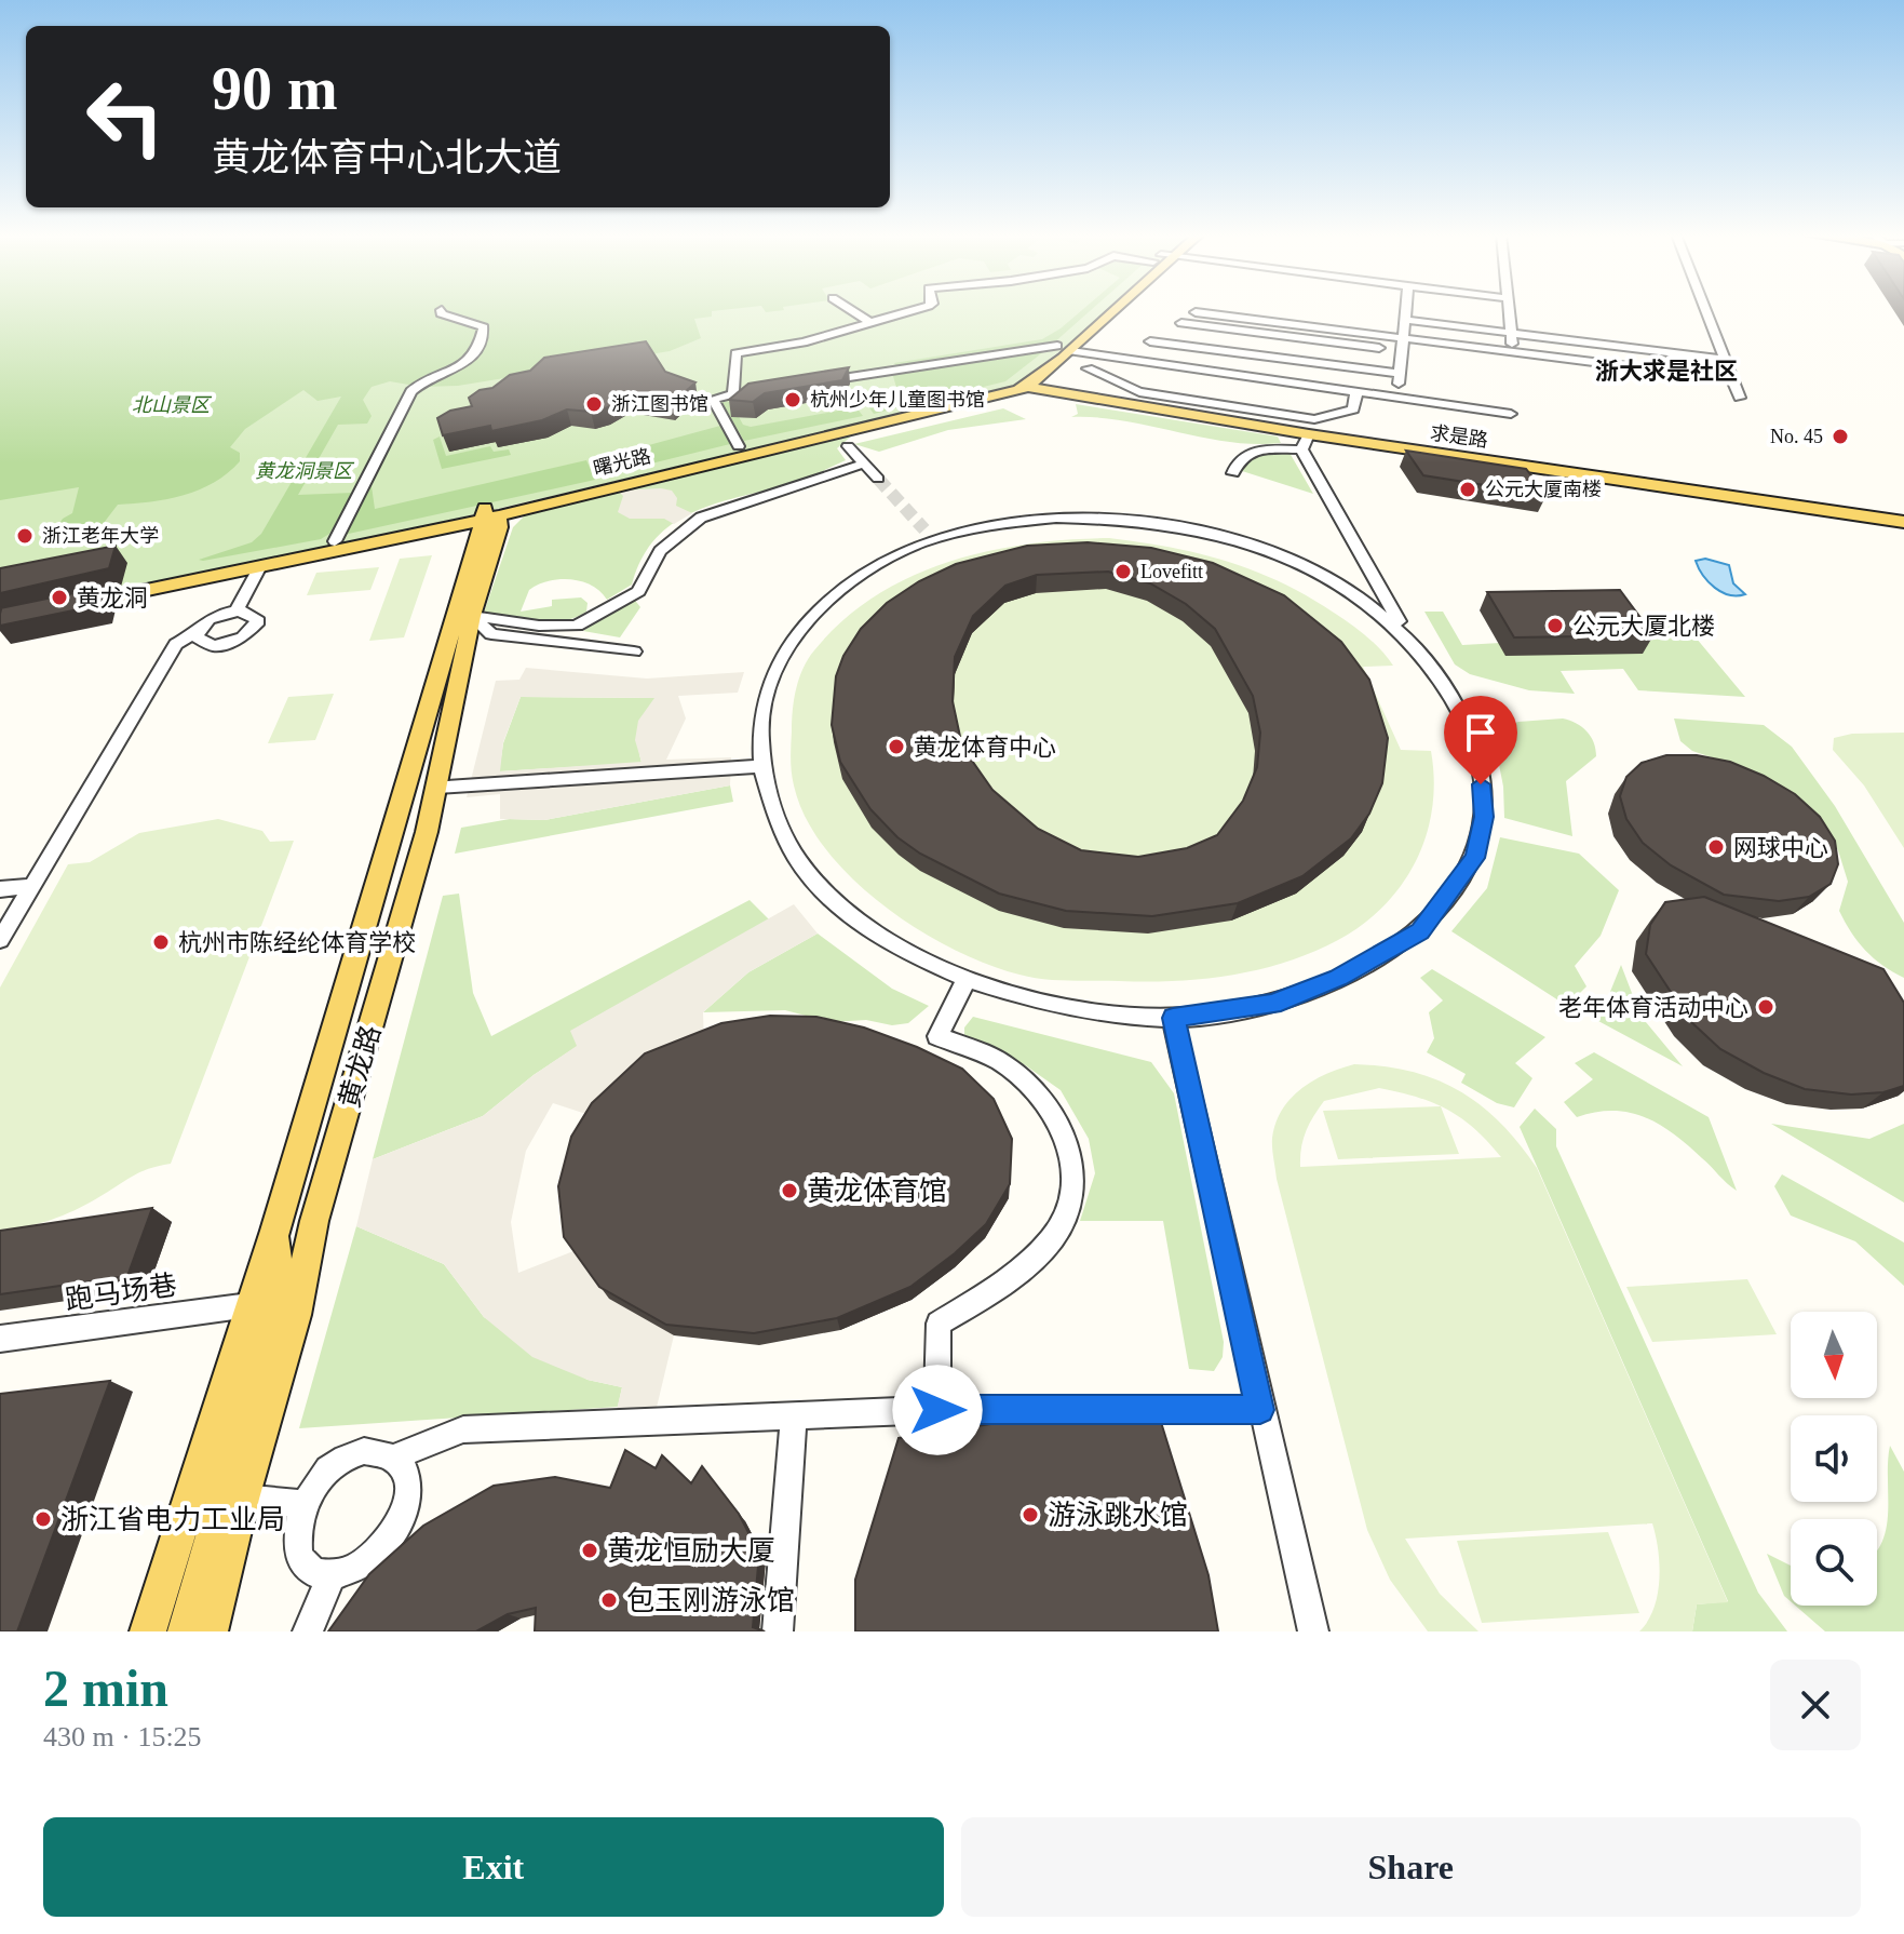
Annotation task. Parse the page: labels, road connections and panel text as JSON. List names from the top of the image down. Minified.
{"streets":{"main road":["求是路","曙光路","黄龙路"],"street":["跑马场巷"]},"crossings":[["求是路","曙光路"],["曙光路","黄龙路"],["黄龙路","跑马场巷"]],"districts":["浙大求是社区"],"parks":["北山景区","黄龙洞景区"],"places":["杭州少年儿童图书馆","浙江图书馆","No. 45","公元大厦南楼","浙江老年大学","Lovefitt","黄龙洞","公元大厦北楼","黄龙体育中心","网球中心","杭州市陈经纶体育学校","老年体育活动中心","黄龙体育馆","游泳跳水馆","浙江省电力工业局","黄龙恒励大厦","包玉刚游泳馆"],"north":"bottom","page":{"turn":["90 m","黄龙体育中心北大道"],"heading":["2 min","430 m · 15:25"],"buttons":["Exit","Share"]}}
